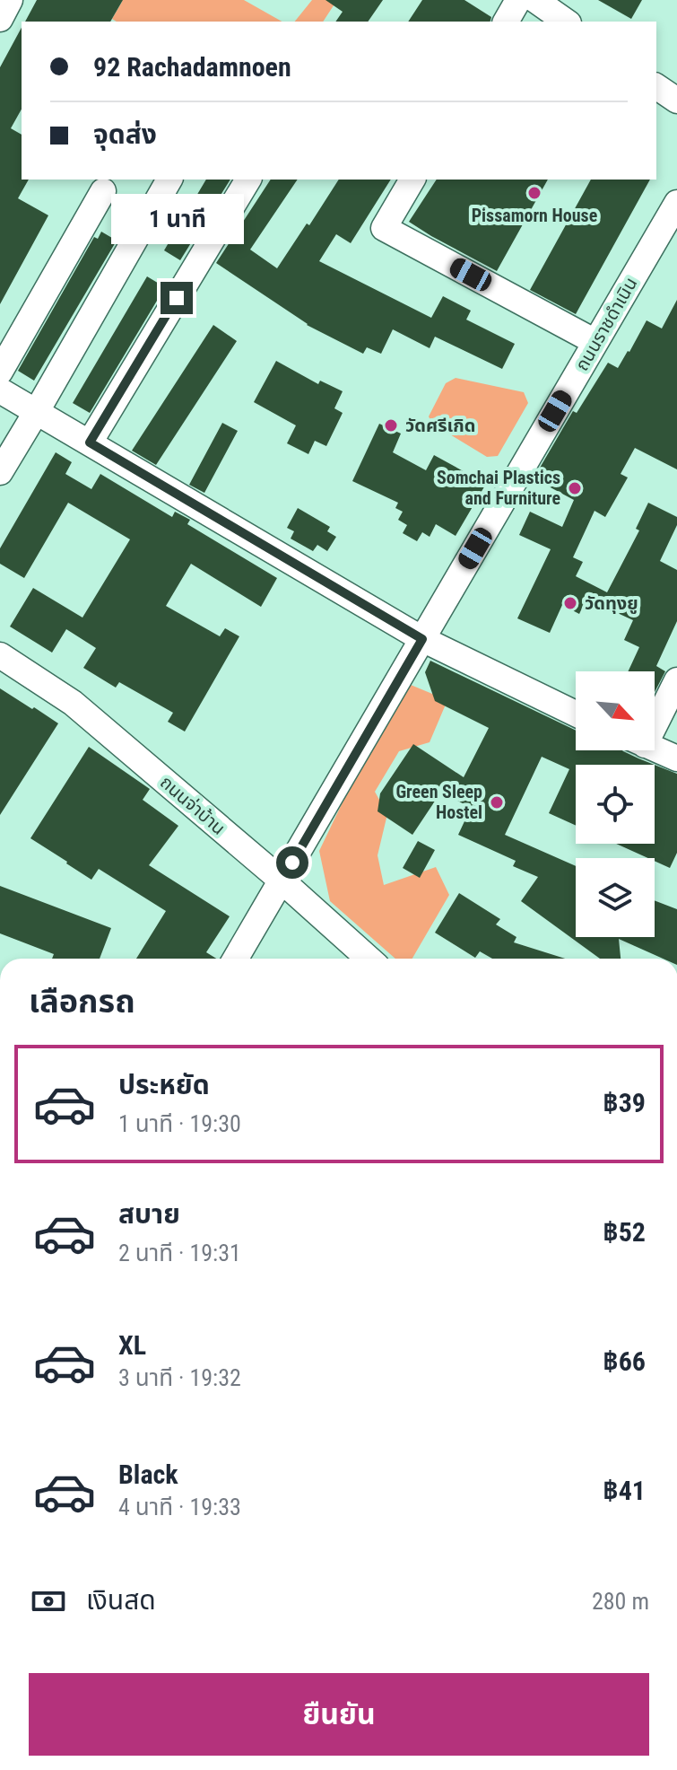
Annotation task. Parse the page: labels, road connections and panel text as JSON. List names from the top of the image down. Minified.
{"streets":{"street":["ถนนราชดำเนิน","ถนนจ่าบ้าน"]},"crossings":[["ถนนราชดำเนิน","ถนนจ่าบ้าน"]],"places":["Pissamorn House","วัดศรีเกิด","Somchai Plastics and Furniture","วัดทุงยู","Green Sleep Hostel"],"north":"bottom right","page":{"banner":["92 Rachadamnoen","จุดส่ง"],"bubble":"1 นาที","heading":"เลือกรถ","list":[{"name":"ประหยัด","note":"1 นาที · 19:30","value":"฿39"},{"name":"สบาย","note":"2 นาที · 19:31","value":"฿52"},{"name":"XL","note":"3 นาที · 19:32","value":"฿66"},{"name":"Black","note":"4 นาที · 19:33","value":"฿41"}],"pay":["เงินสด","280 m"],"buttons":"ยืนยัน"}}
